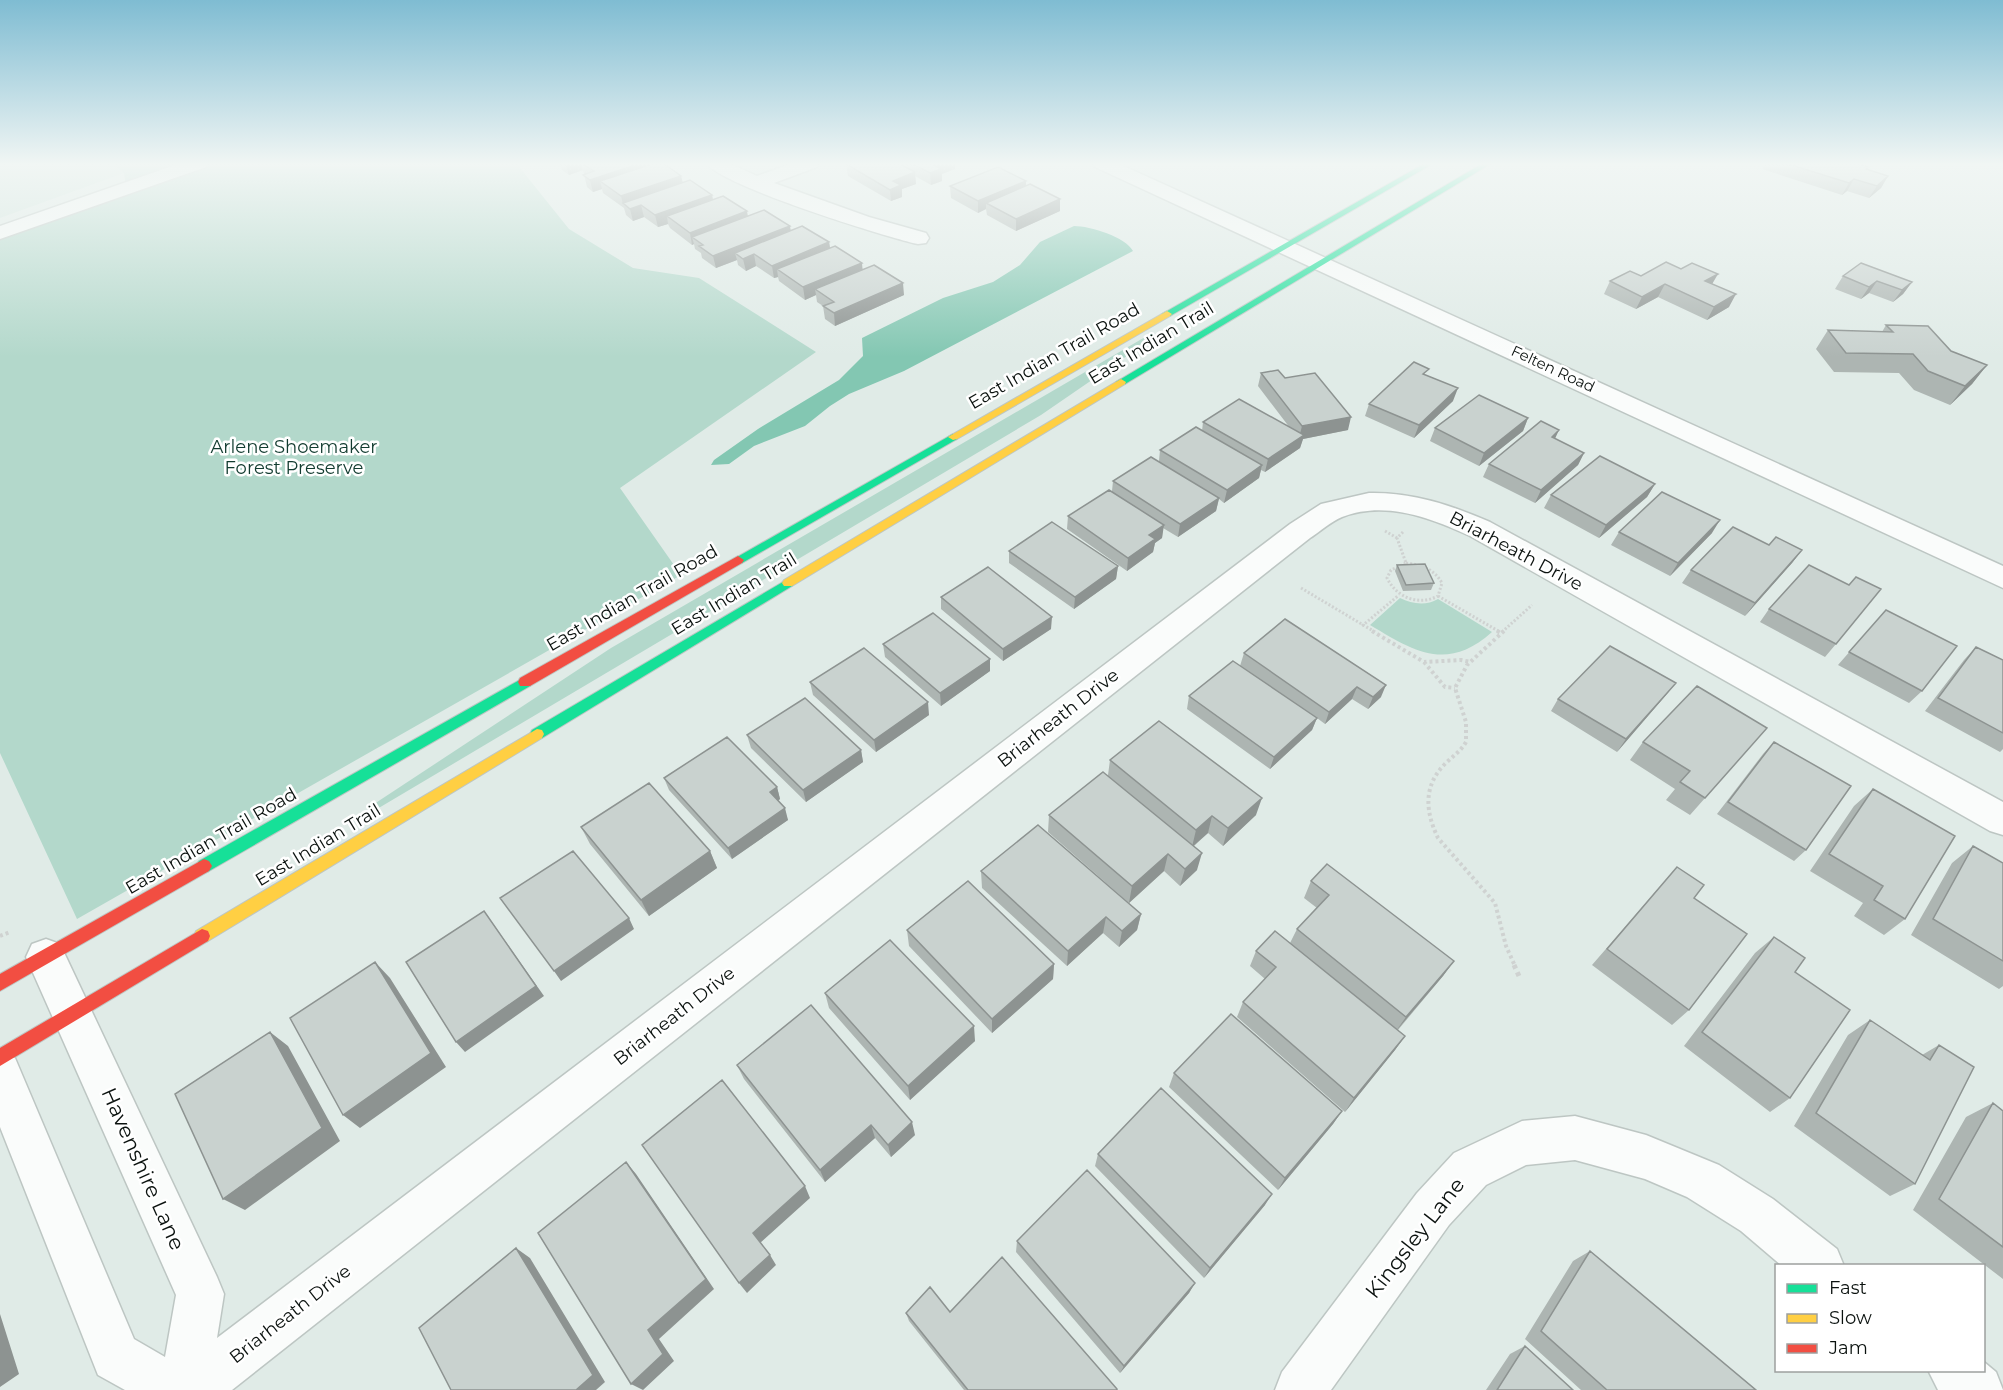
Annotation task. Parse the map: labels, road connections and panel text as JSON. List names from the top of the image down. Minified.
{"streets":{"main road":["East Indian Trail","East Indian Trail Road"],"street":["Felten Road","Briarheath Drive","Havenshire Lane","Kingsley Lane"]},"crossings":[["East Indian Trail","Felten Road"],["East Indian Trail","Havenshire Lane"],["East Indian Trail Road","Felten Road"],["East Indian Trail Road","Havenshire Lane"]],"parks":["Arlene Shoemaker Forest Preserve"],"legend":["Fast","Slow","Jam"]}
